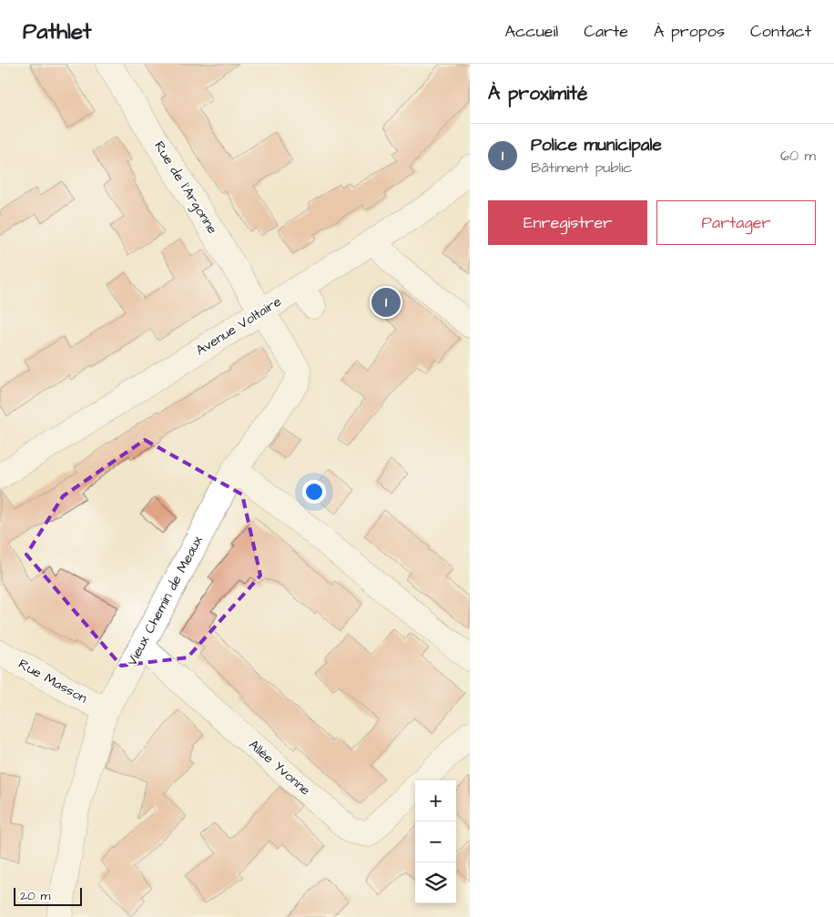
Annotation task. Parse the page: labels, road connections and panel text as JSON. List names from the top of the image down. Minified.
{"streets":{"street":["Rue de l'Argonne","Avenue Voltaire","Vieux Chemin de Meaux","Rue Masson","Allée Yvonne"]},"crossings":[["Rue de l'Argonne","Avenue Voltaire"],["Rue de l'Argonne","Vieux Chemin de Meaux"],["Avenue Voltaire","Vieux Chemin de Meaux"],["Vieux Chemin de Meaux","Rue Masson"],["Vieux Chemin de Meaux","Allée Yvonne"]],"scale_bar":"20 m","page":{"header":"Pathlet","nav":["Accueil","Carte","À propos","Contact"],"heading":"À proximité","list":[{"mark":"1","name":"Police municipale","note":"Bâtiment public","value":"60 m"}],"buttons":["Enregistrer","Partager"],"pins":"1","map_buttons":["+","−"],"scale":"20 m"}}
